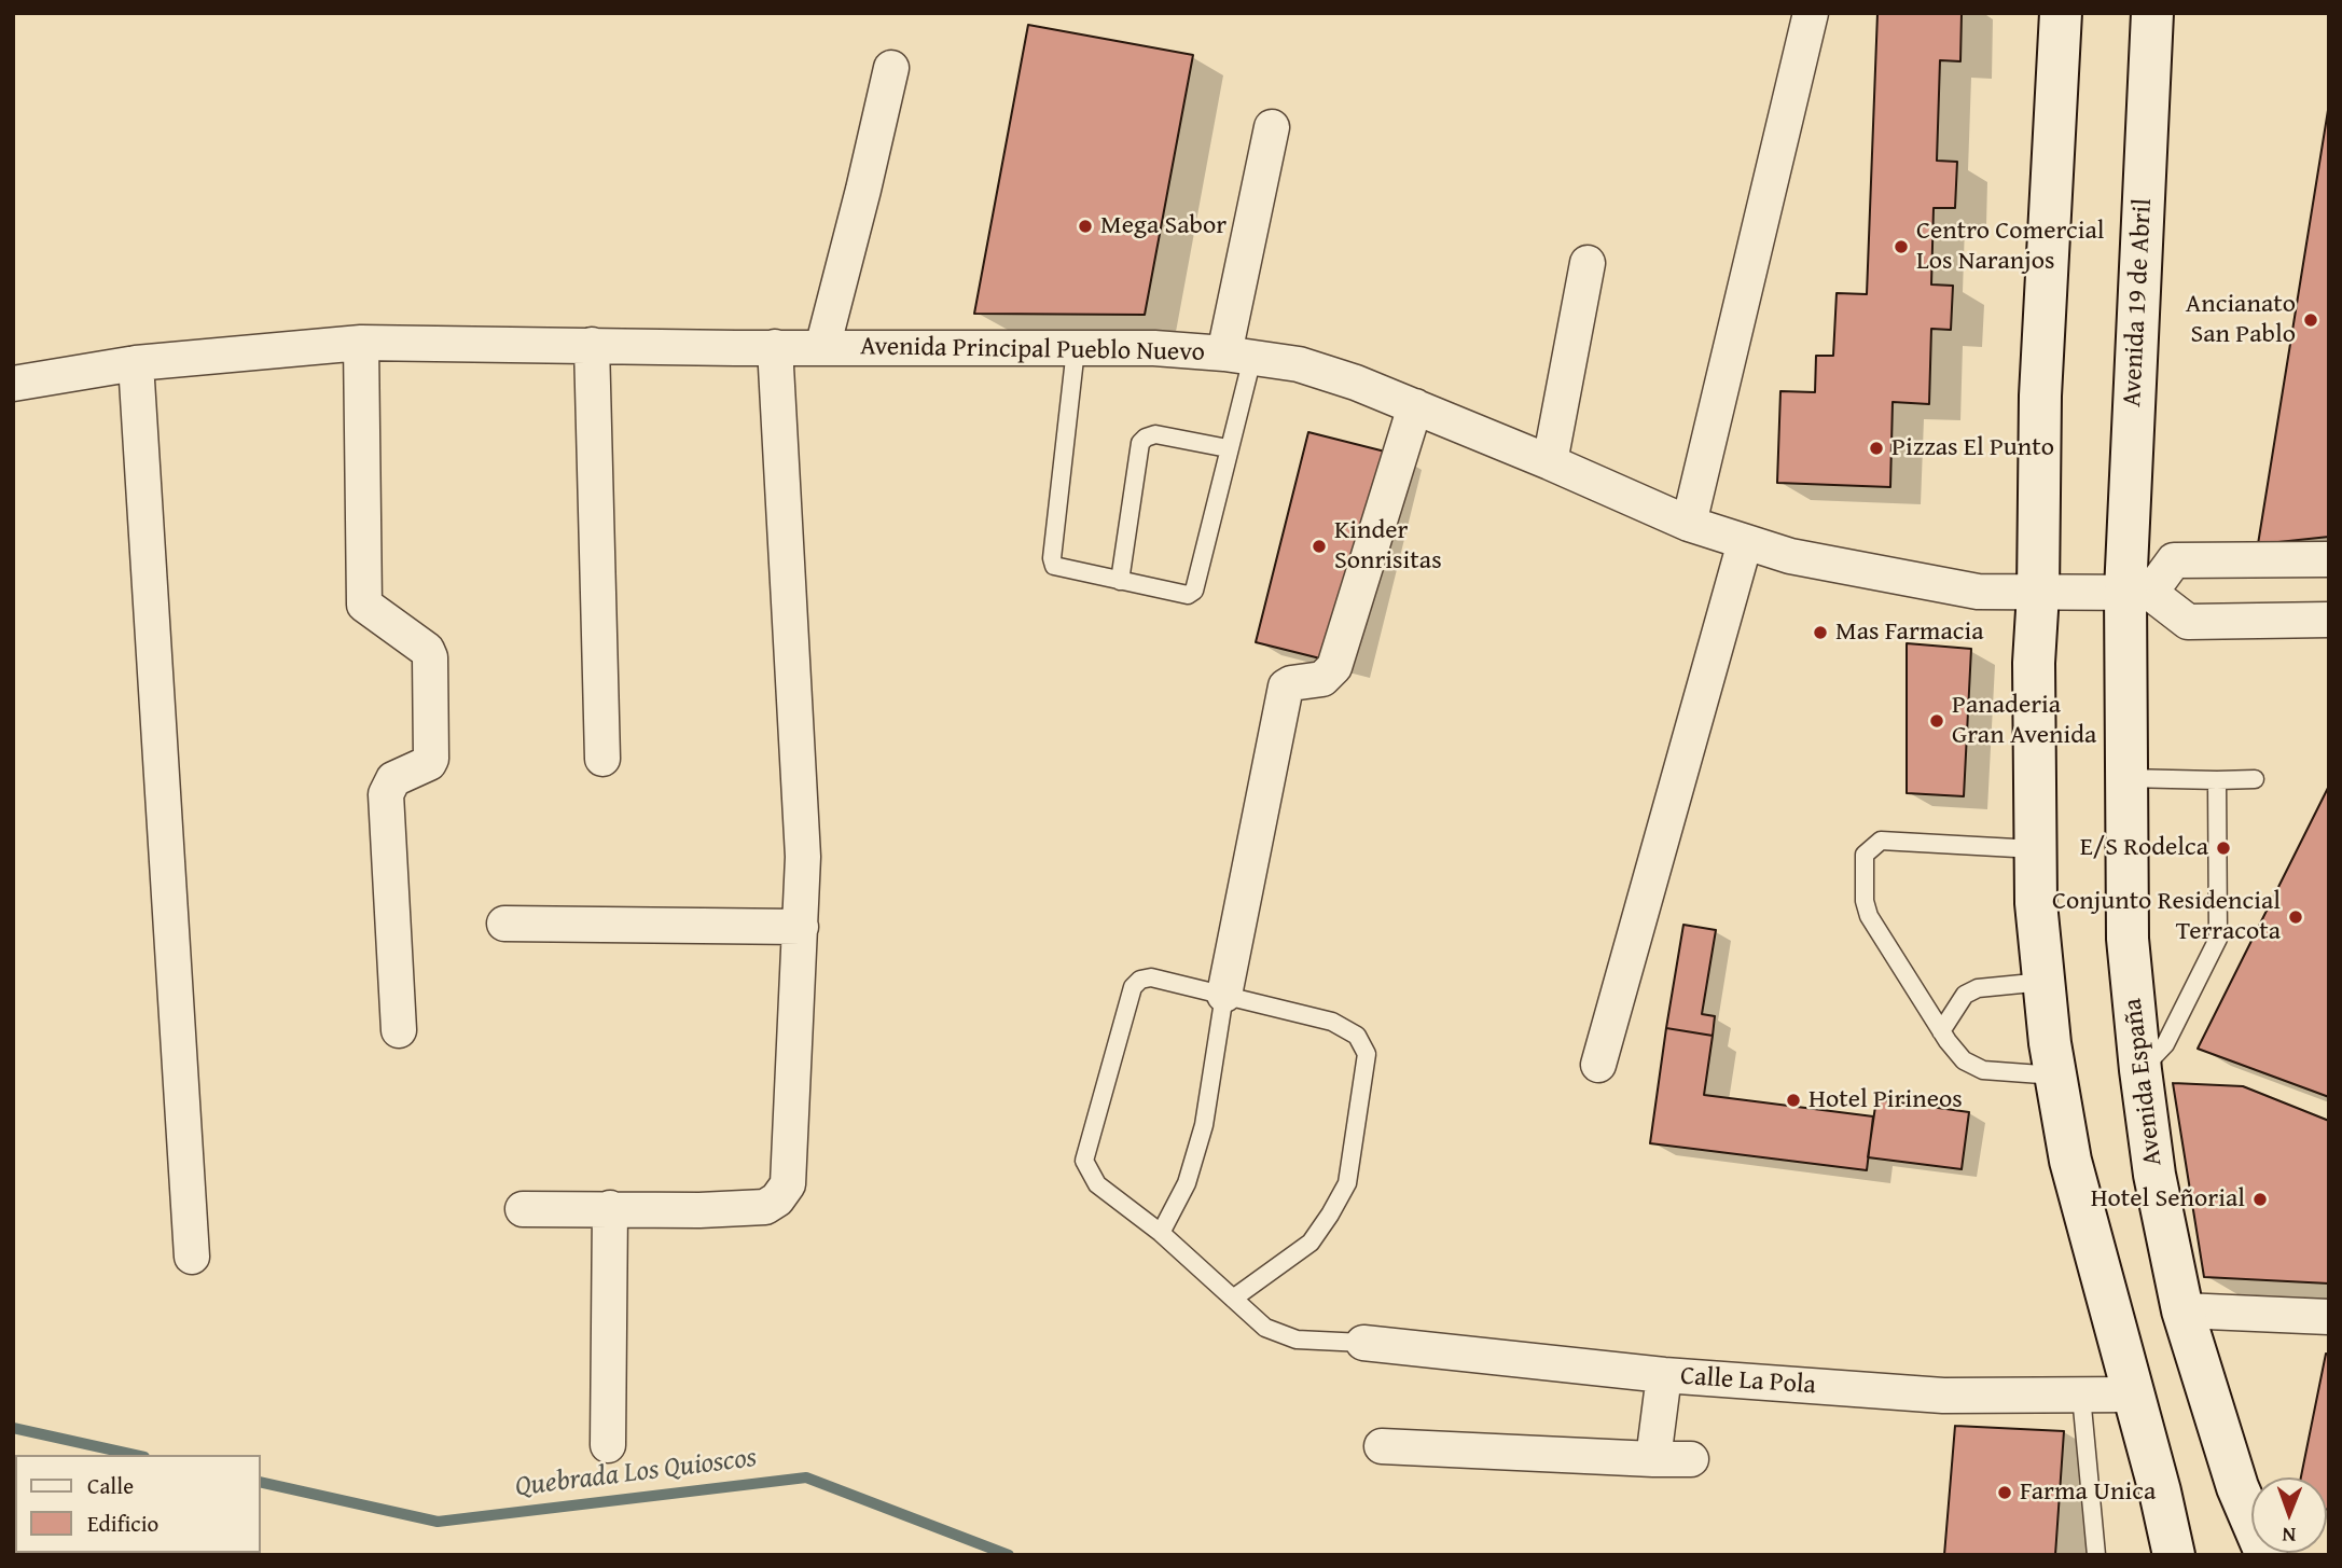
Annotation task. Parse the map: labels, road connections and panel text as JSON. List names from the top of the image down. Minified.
{"streets":{"main road":["Avenida 19 de Abril","Avenida España"],"street":["Avenida Principal Pueblo Nuevo","Calle La Pola"]},"crossings":[["Avenida 19 de Abril","Avenida Principal Pueblo Nuevo"],["Avenida 19 de Abril","Avenida España"],["Avenida Principal Pueblo Nuevo","Avenida España"]],"water":["Quebrada Los Quioscos"],"places":["Mega Sabor","Centro Comercial Los Naranjos","Ancianato San Pablo","Pizzas El Punto","Kinder Sonrisitas","Mas Farmacia","Panaderia Gran Avenida","E/S Rodelca","Conjunto Residencial Terracota","Hotel Pirineos","Hotel Señorial","Farma Unica"],"legend":["Calle","Edificio"],"north":"bottom"}
